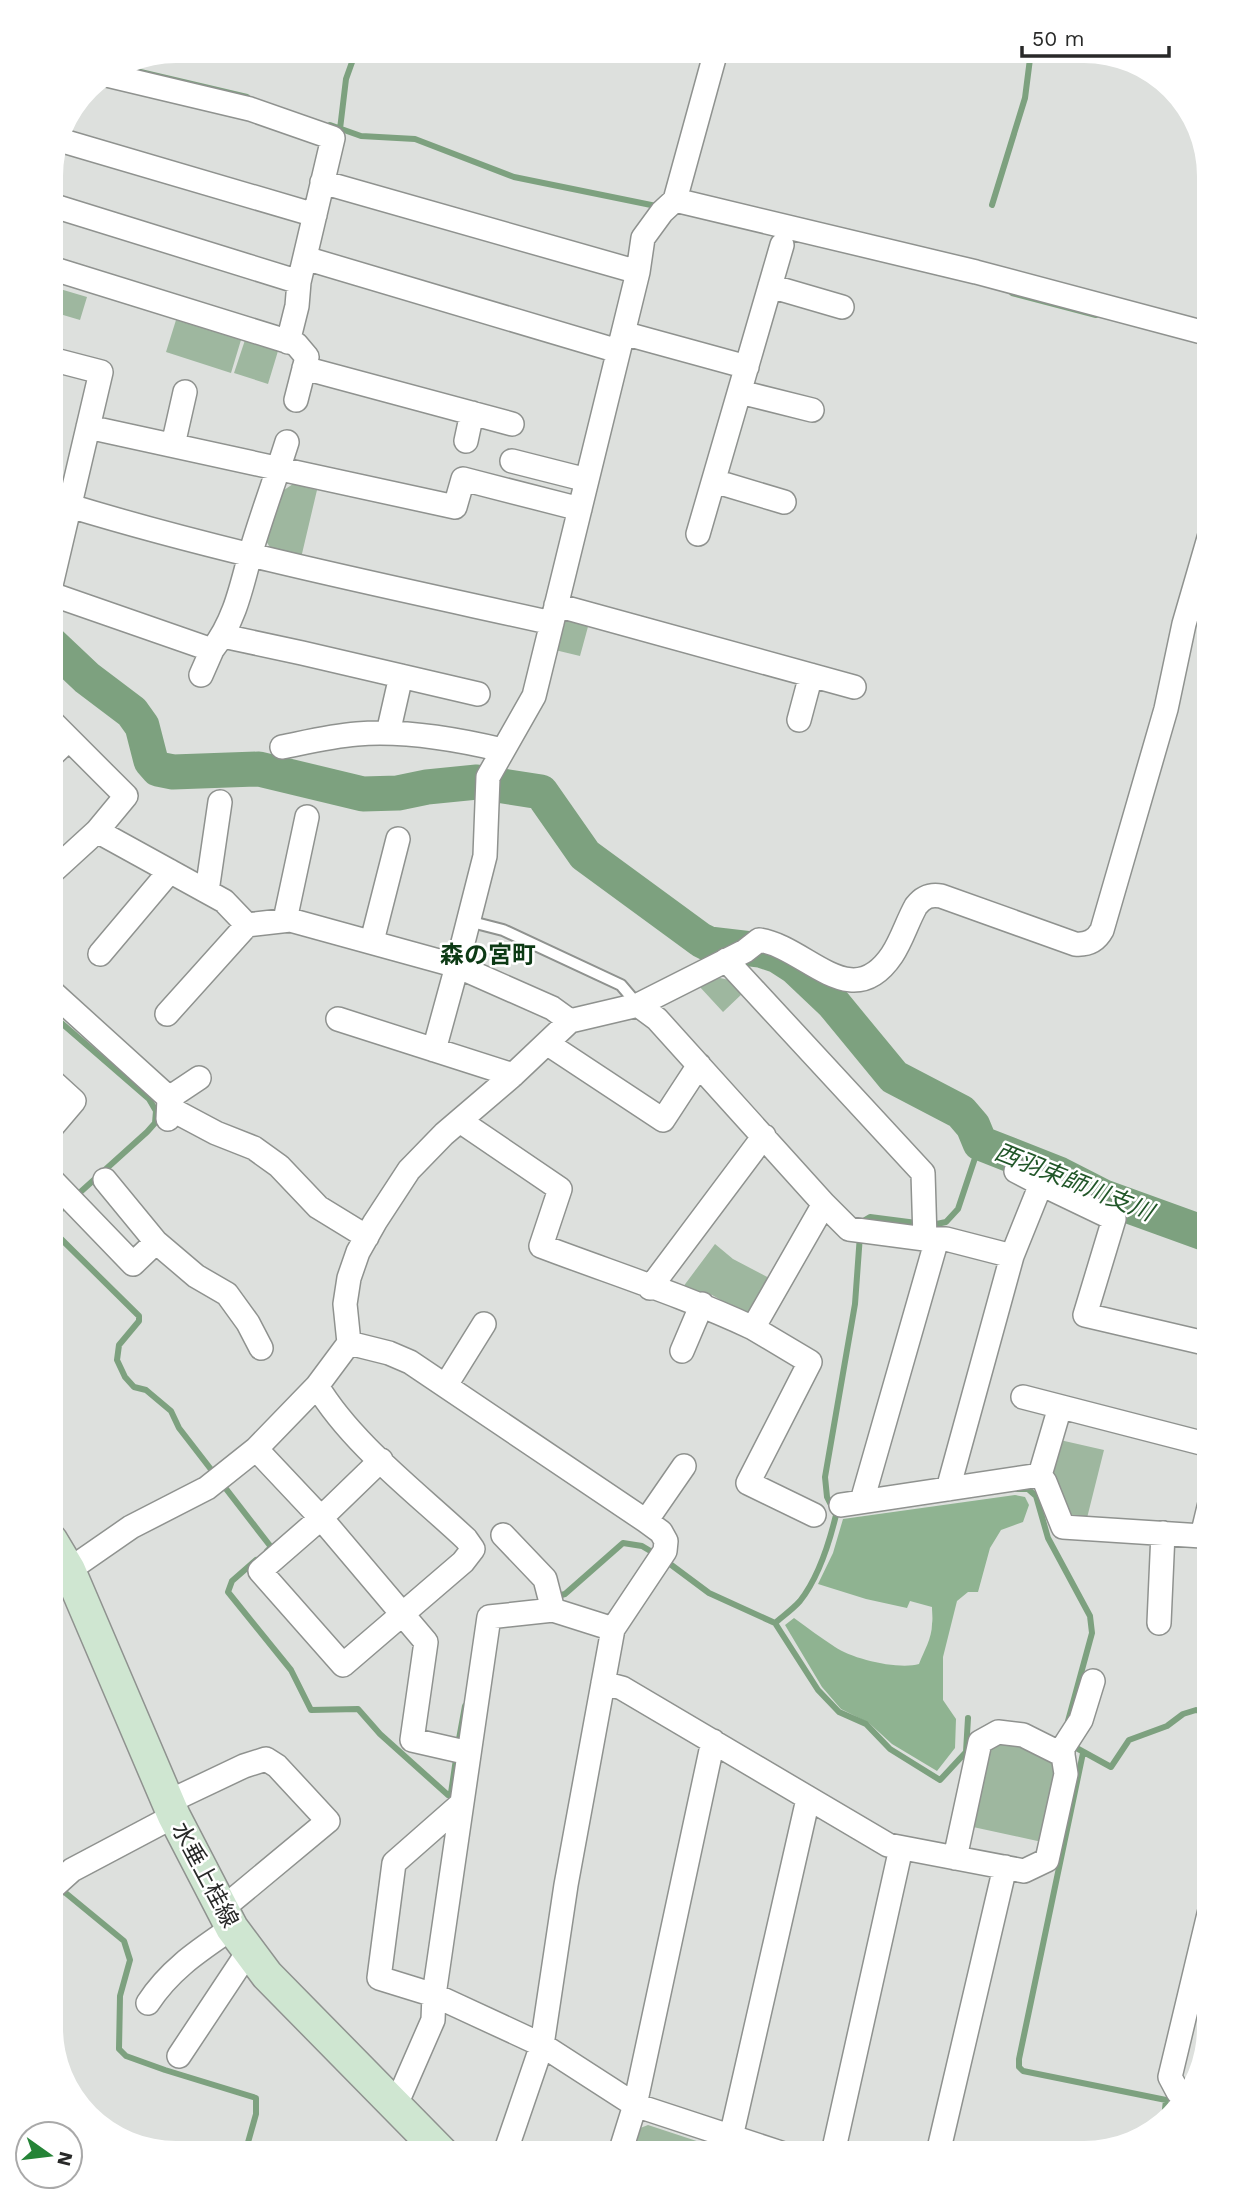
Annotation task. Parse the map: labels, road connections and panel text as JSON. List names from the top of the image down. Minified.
{"streets":{"main road":["水垂上桂線"]},"districts":["森の宮町"],"water":["西羽束師川支川"],"scale_bar":"50 m","north":"right"}
